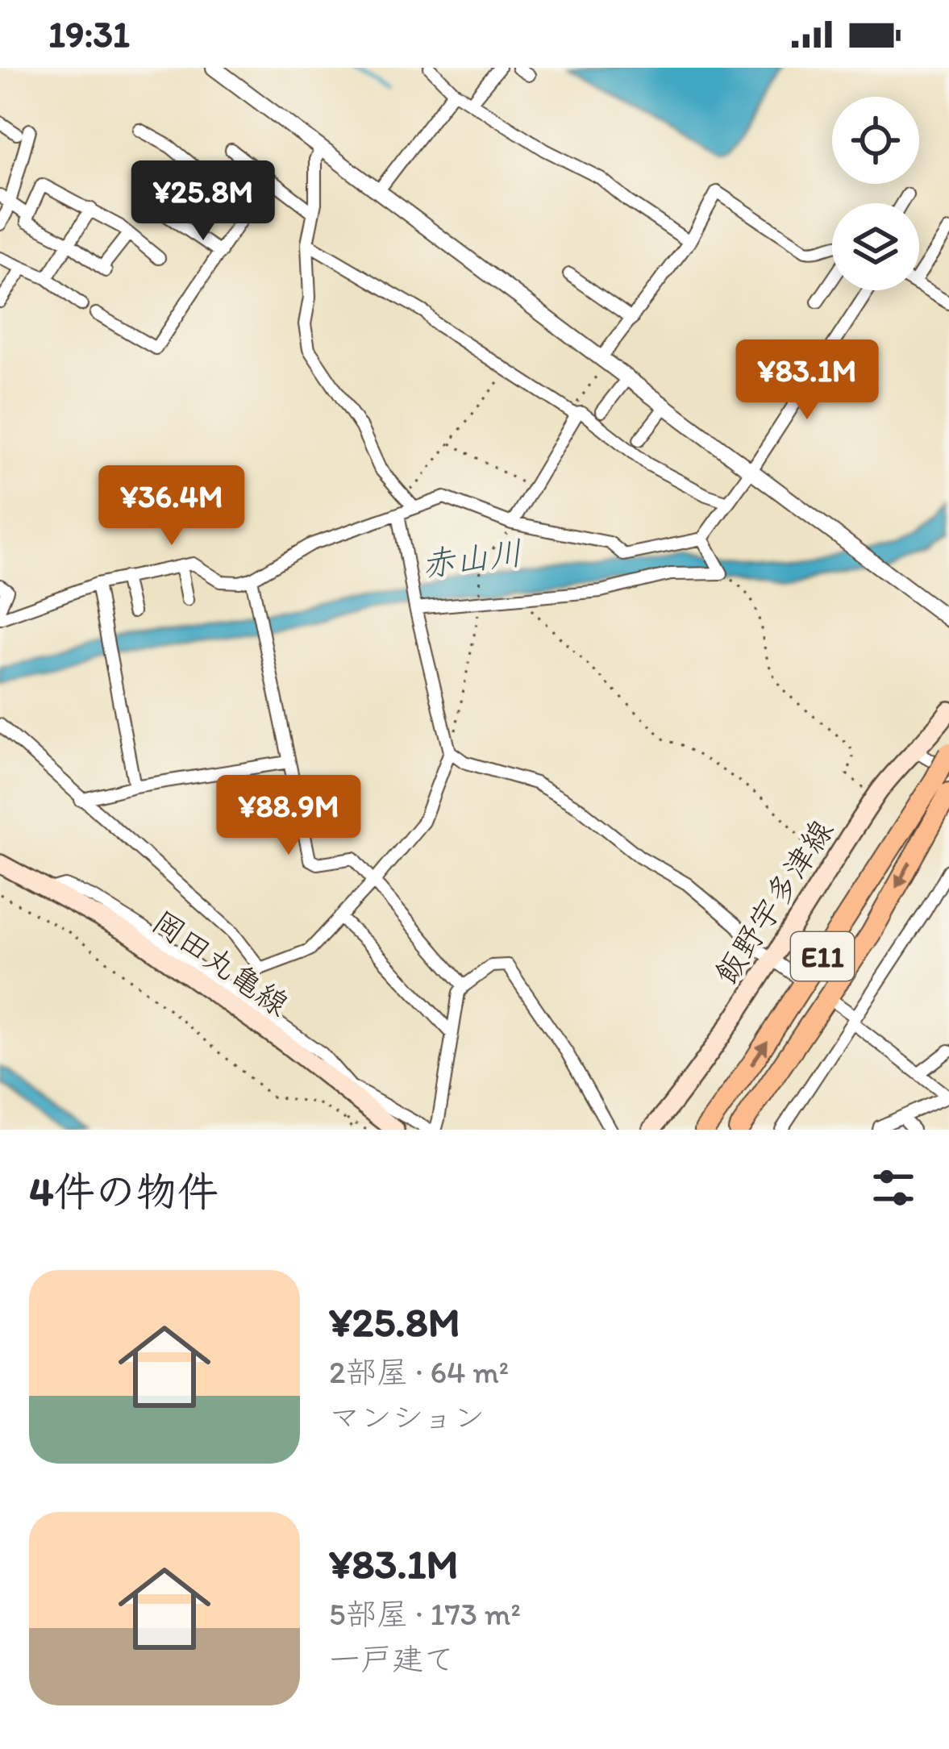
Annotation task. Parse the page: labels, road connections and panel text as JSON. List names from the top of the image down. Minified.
{"streets":{"highway":["E11"],"main road":["飯野宇多津線","岡田丸亀線"]},"water":["赤山川"],"page":{"status":"19:31","price":["¥25.8M","¥83.1M","¥36.4M","¥88.9M"],"heading":"4件の物件","list":[{"name":"¥25.8M","note":"2部屋 · 64 m² · マンション"},{"name":"¥83.1M","note":"5部屋 · 173 m² · 一戸建て"}]}}
